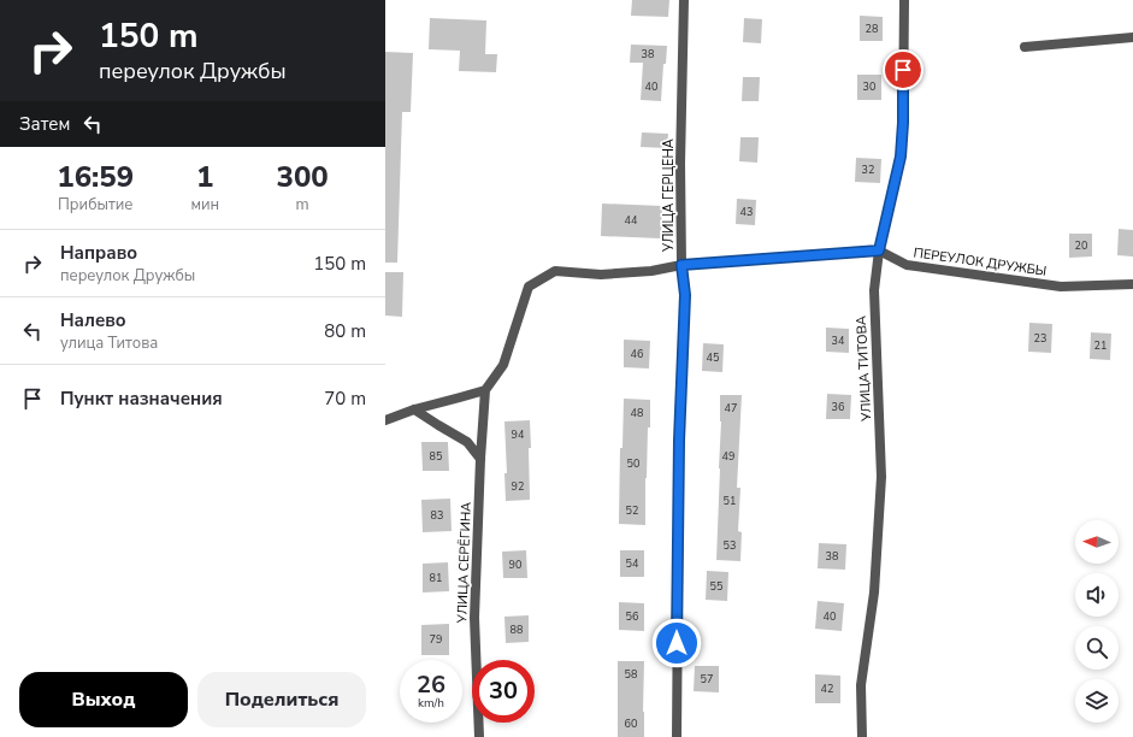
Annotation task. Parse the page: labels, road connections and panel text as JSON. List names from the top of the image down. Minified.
{"streets":{"street":["УЛИЦА ГЕРЦЕНА","ПЕРЕУЛОК ДРУЖБЫ","УЛИЦА ТИТОВА","УЛИЦА СЕРЁГИНА"]},"crossings":[["ПЕРЕУЛОК ДРУЖБЫ","УЛИЦА ТИТОВА"]],"house_numbers":["28","38","40","30","32","43","44","20","23","34","21","46","45","36","47","48","94","85","49","50","92","51","52","83","53","38","54","90","81","55","56","40","88","79","58","57","42","60"],"north":"left","page":{"turn":["150 m","переулок Дружбы"],"then":"Затем","eta":["16:59","Прибытие","1","мин","300","m"],"list":[{"name":"Направо","note":"переулок Дружбы","value":"150 m"},{"name":"Налево","note":"улица Титова","value":"80 m"},{"name":"Пункт назначения","value":"70 m"}],"speed":"26 km/h","limit":"30","buttons":["Выход","Поделиться"]}}
